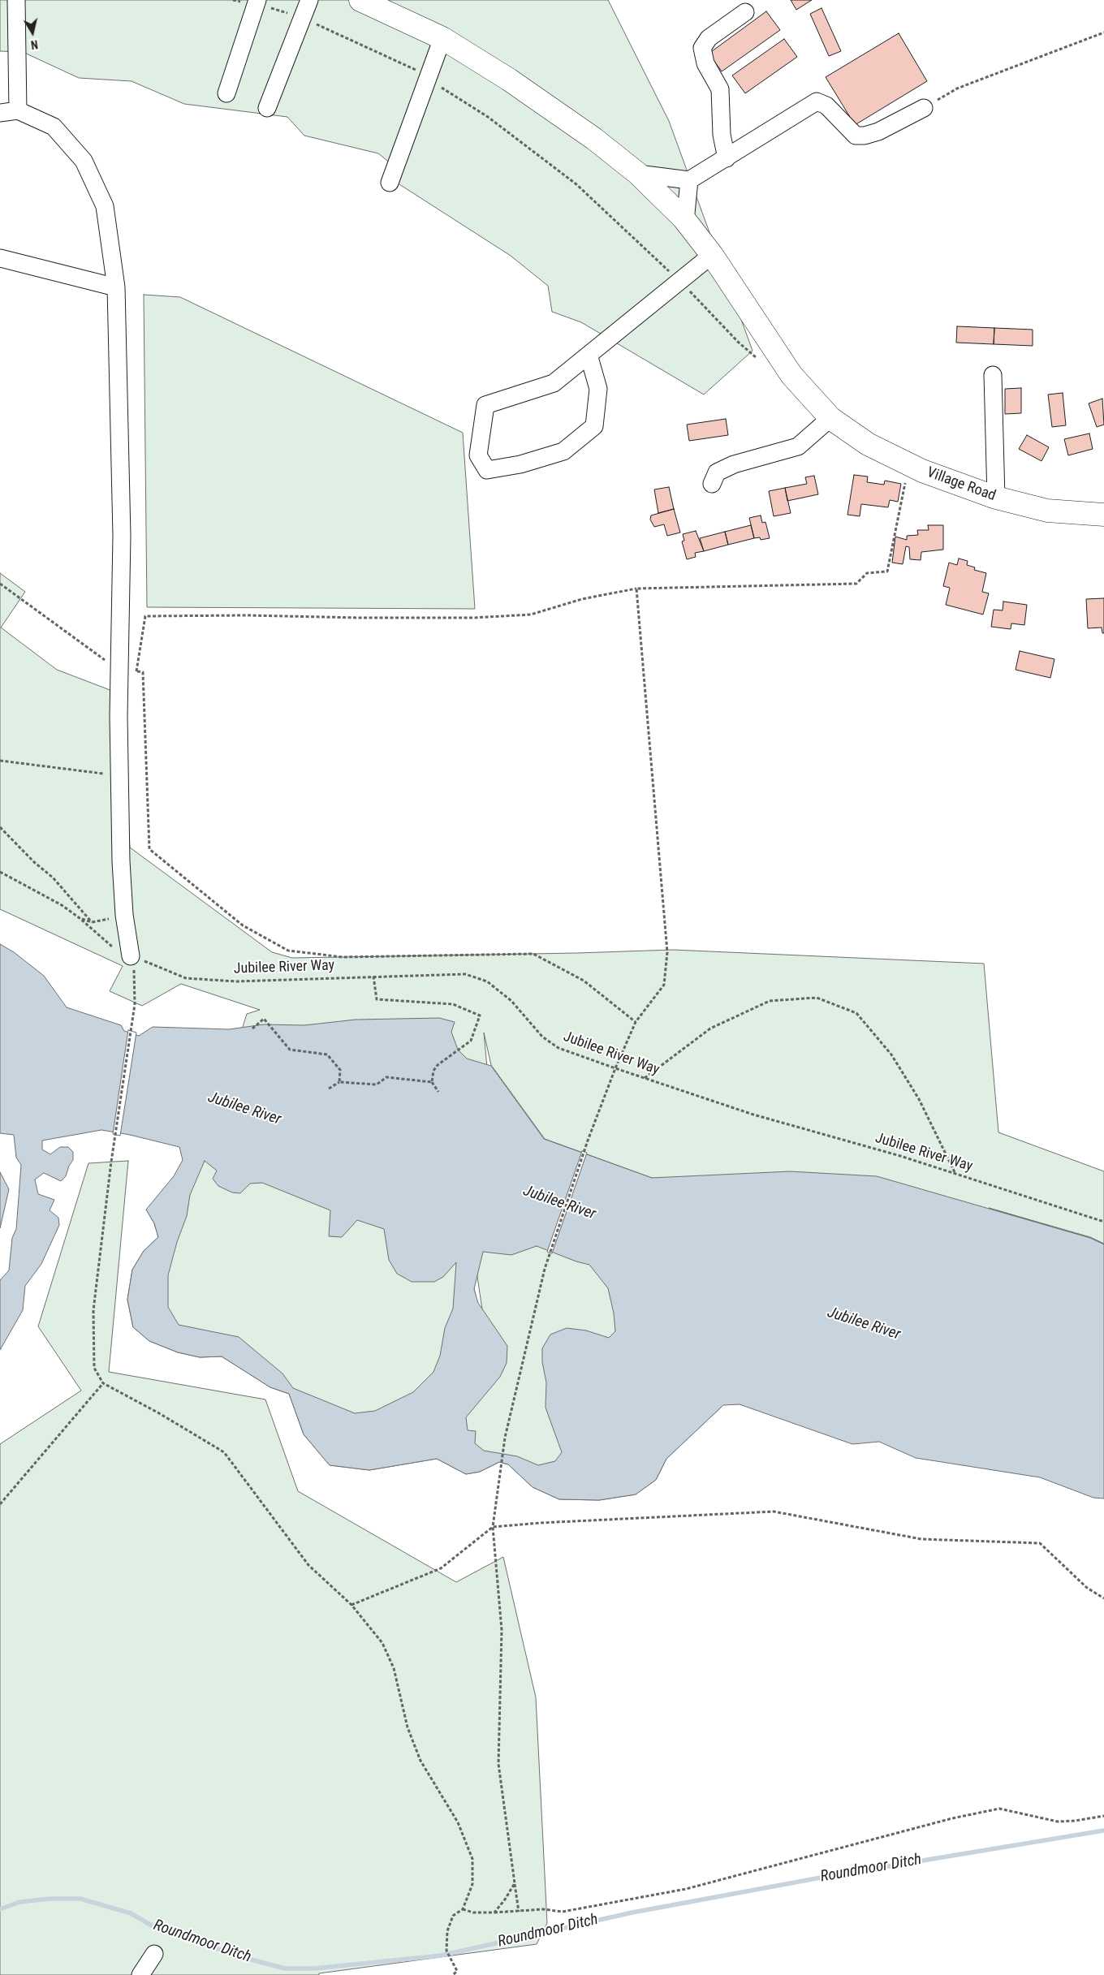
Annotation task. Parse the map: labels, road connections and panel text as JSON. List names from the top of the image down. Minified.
{"streets":{"main road":["Village Road"],"path":["Jubilee River Way"]},"water":["Jubilee River","Roundmoor Ditch"],"north":"bottom"}
